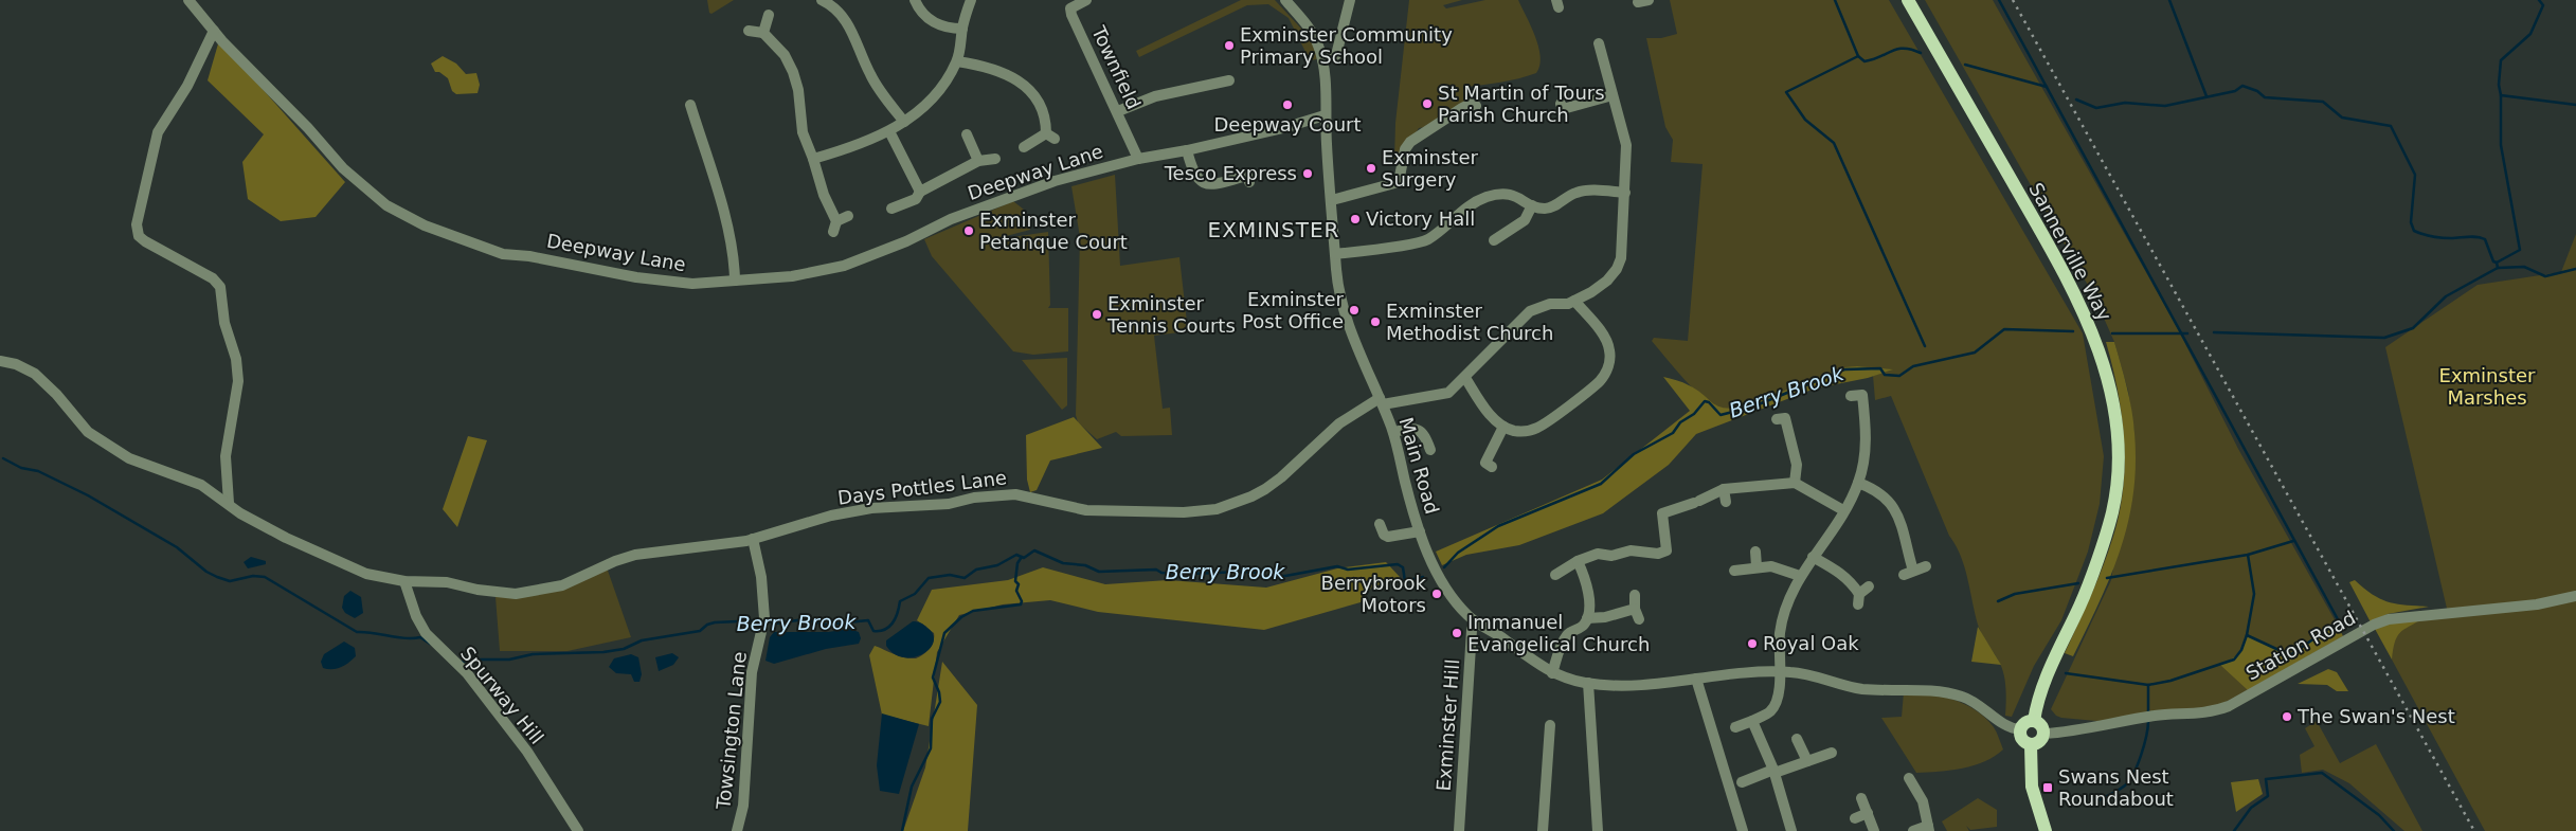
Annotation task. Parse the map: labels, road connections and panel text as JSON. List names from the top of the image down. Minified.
{"streets":{"main road":["Sannerville Way"],"street":["Townfield","Deepway Lane","Main Road","Days Pottles Lane","Station Road","Spurway Hill","Exminster Hill","Towsington Lane"]},"crossings":[["Townfield","Deepway Lane"],["Deepway Lane","Main Road"],["Sannerville Way","Main Road"],["Sannerville Way","Station Road"],["Main Road","Days Pottles Lane"],["Main Road","Station Road"],["Main Road","Exminster Hill"],["Days Pottles Lane","Spurway Hill"],["Days Pottles Lane","Towsington Lane"]],"districts":["EXMINSTER"],"water":["Berry Brook"],"parks":["Exminster Marshes"],"places":{"other":["Exminster Community Primary School","St Martin of Tours Parish Church","Deepway Court","Exminster Surgery","Tesco Express","Victory Hall","Exminster Petanque Court","Exminster Post Office","Exminster Tennis Courts","Exminster Methodist Church","Berrybrook Motors","Immanuel Evangelical Church","Royal Oak","The Swan's Nest"],"transit":["Swans Nest Roundabout"]}}
